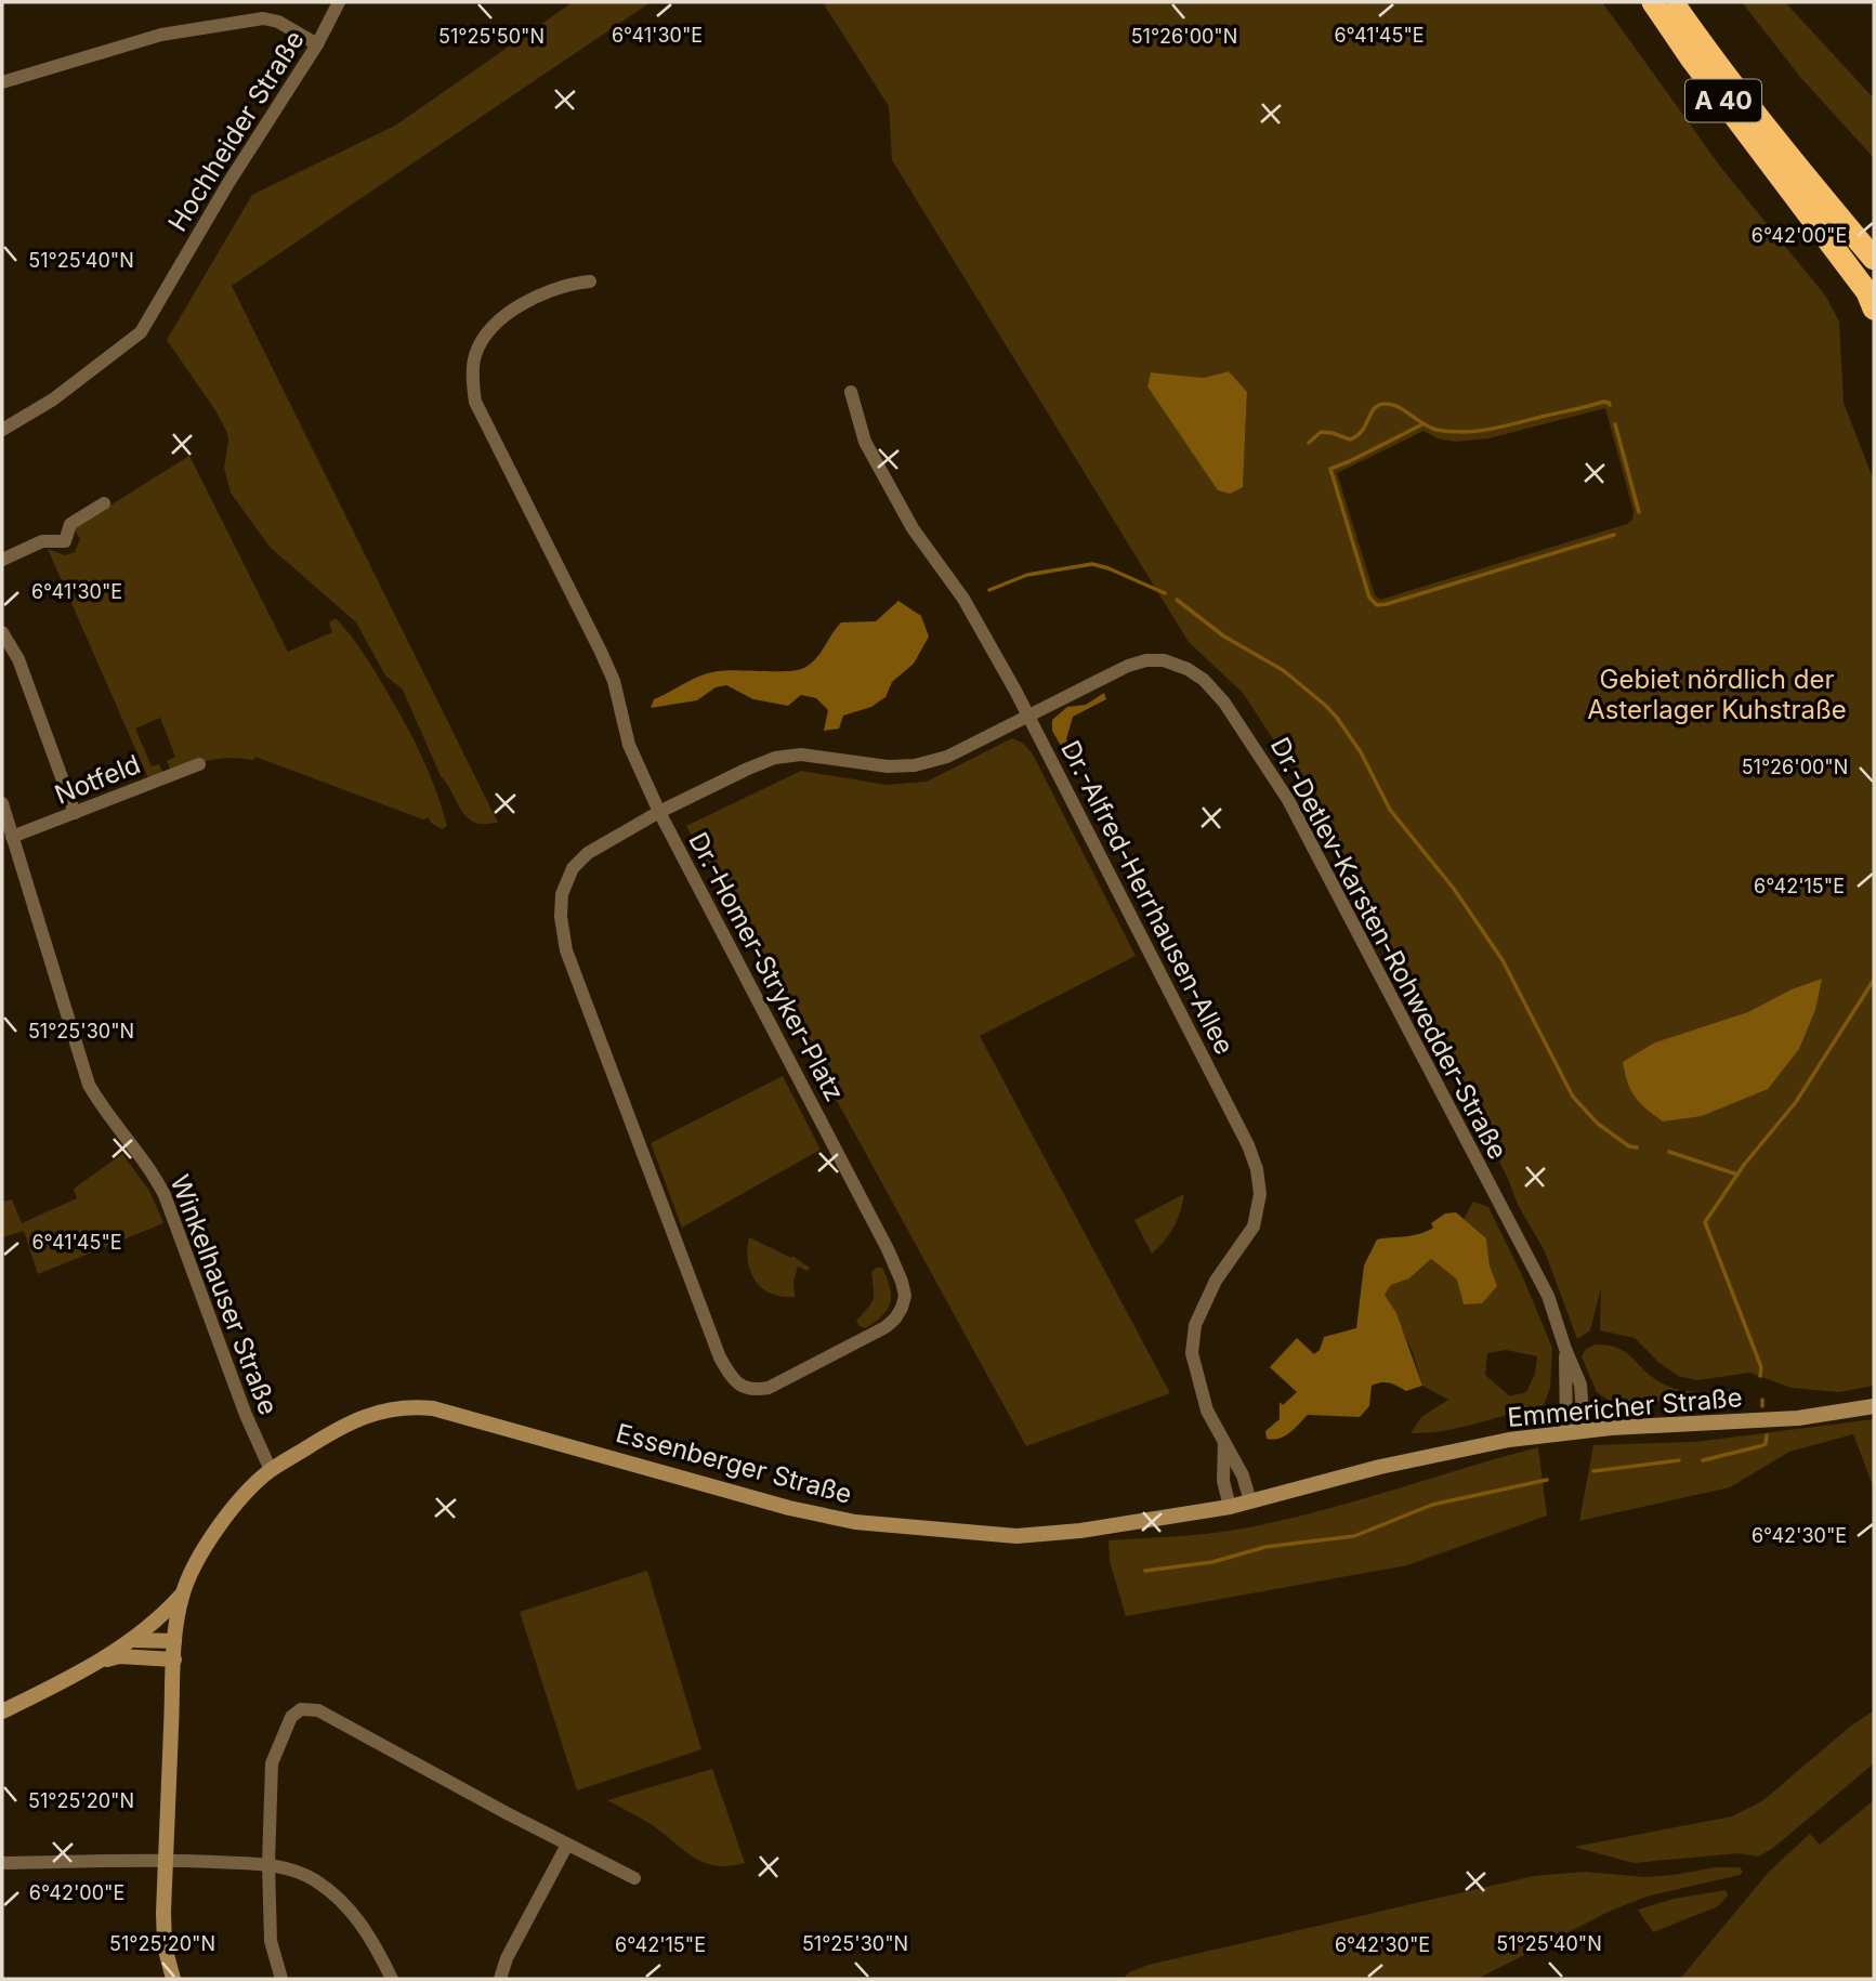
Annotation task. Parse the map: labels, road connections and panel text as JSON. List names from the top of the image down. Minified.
{"streets":{"highway":["A 40"],"main road":["Emmericher Straße","Essenberger Straße"],"street":["Hochheider Straße","Notfeld","Dr.-Alfred-Herrhausen-Allee","Dr.-Detlev-Karsten-Rohwedder-Straße","Dr.-Homer-Stryker-Platz","Winkelhauser Straße"]},"crossings":[["Notfeld","Winkelhauser Straße"],["Dr.-Alfred-Herrhausen-Allee","Dr.-Detlev-Karsten-Rohwedder-Straße"],["Dr.-Alfred-Herrhausen-Allee","Essenberger Straße"],["Dr.-Detlev-Karsten-Rohwedder-Straße","Dr.-Homer-Stryker-Platz"],["Dr.-Detlev-Karsten-Rohwedder-Straße","Emmericher Straße"],["Winkelhauser Straße","Essenberger Straße"],["Emmericher Straße","Essenberger Straße"]],"parks":["Gebiet nördlich der Asterlager Kuhstraße"],"coordinates":["6°41'30\"E","6°41'45\"E","51°25'50\"N","51°26'00\"N","6°42'00\"E","51°25'40\"N","6°42'15\"E","51°25'30\"N","6°42'30\"E","51°25'20\"N"]}
